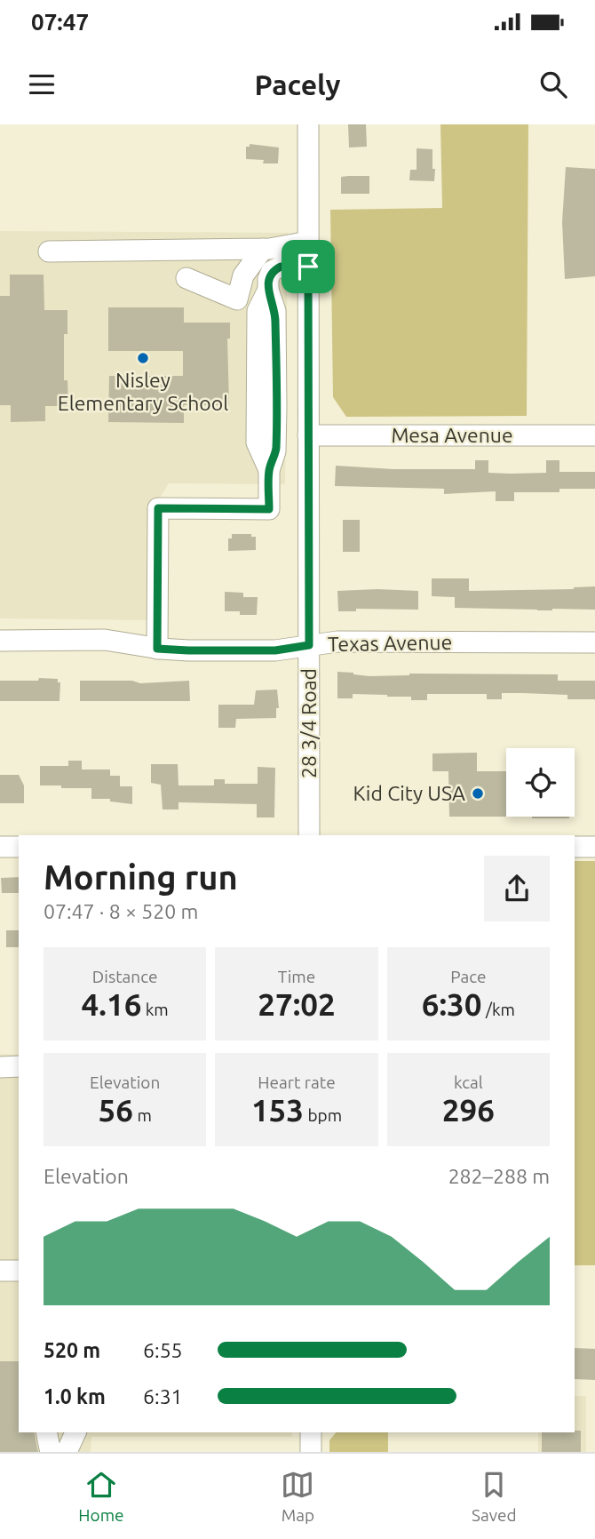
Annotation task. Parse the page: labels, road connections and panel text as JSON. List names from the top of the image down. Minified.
{"streets":{"street":["Mesa Avenue","Texas Avenue","28 3/4 Road"]},"crossings":[["Mesa Avenue","28 3/4 Road"],["Texas Avenue","28 3/4 Road"]],"places":["Nisley Elementary School","Kid City USA"],"page":{"status":"07:47","header":"Pacely","heading":["Morning run","07:47 · 8 × 520 m"],"stats":[["Distance","4.16 km"],["Time","27:02"],["Pace","6:30 /km"],["Elevation","56 m"],["Heart rate","153 bpm"],["kcal","296"]],"chart":["Elevation","282–288 m"],"list":[{"name":"520 m","note":"6:55"},{"name":"1.0 km","note":"6:31"}],"tabs":["Home","Map","Saved"]}}
